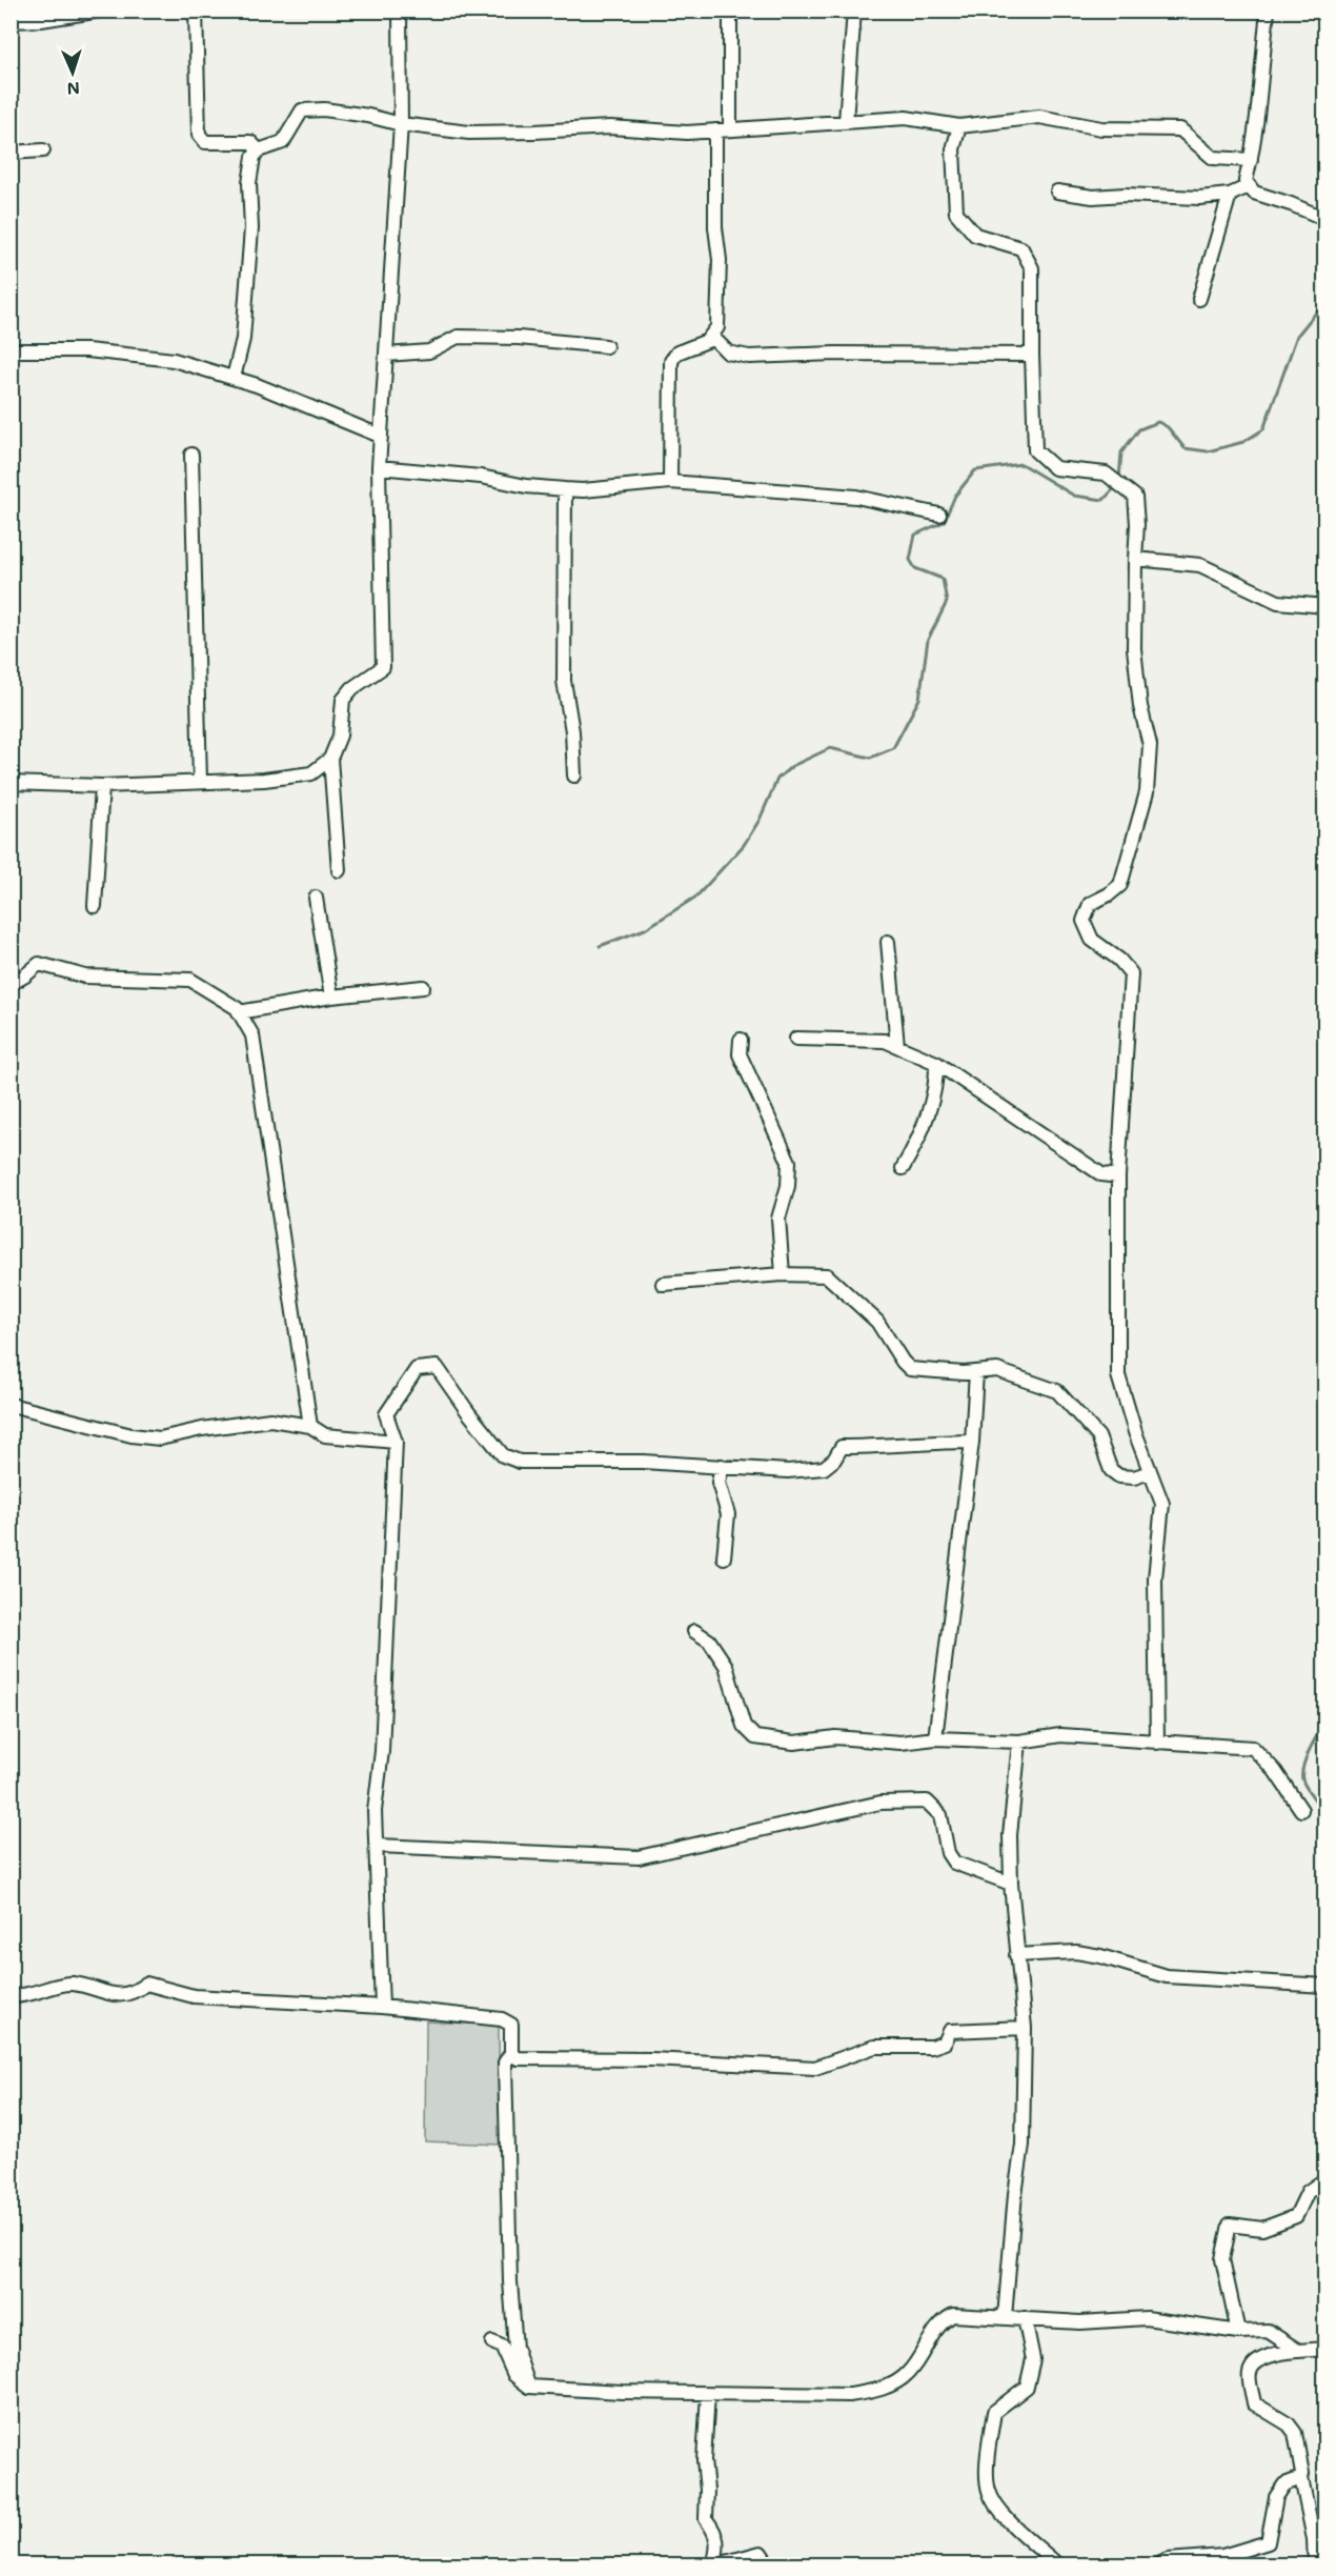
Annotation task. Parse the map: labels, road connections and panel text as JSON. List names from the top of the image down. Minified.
{"north":"bottom"}
